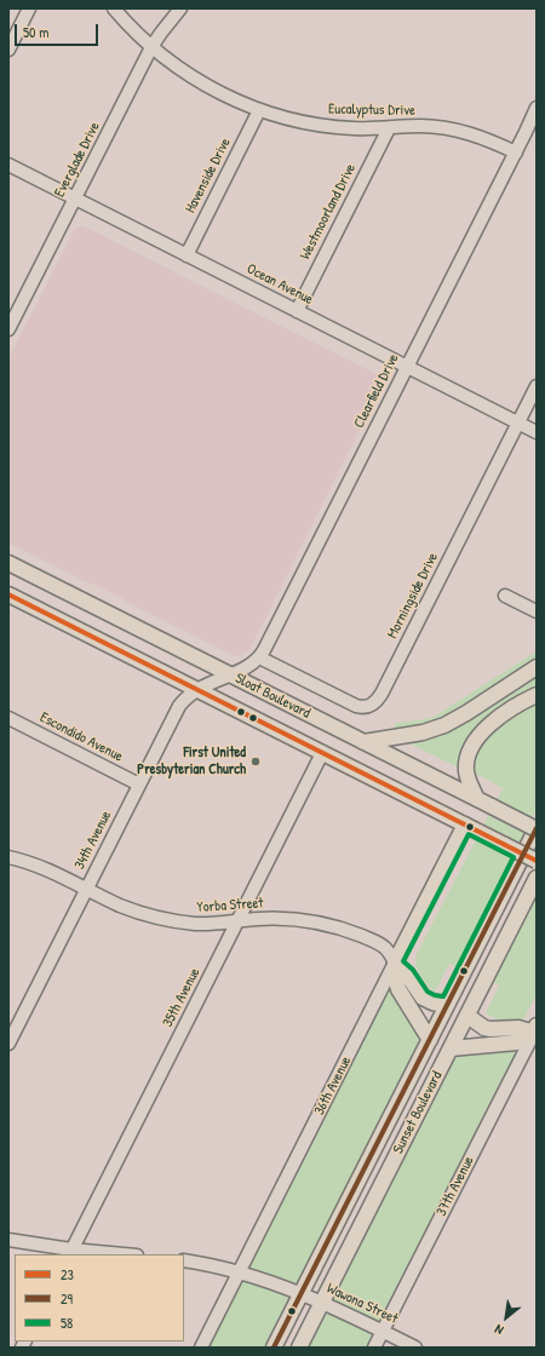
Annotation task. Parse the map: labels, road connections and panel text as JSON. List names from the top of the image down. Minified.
{"streets":{"main road":["Sloat Boulevard","36th Avenue","Sunset Boulevard"],"street":["Eucalyptus Drive","Everglade Drive","Havenside Drive","Westmoorland Drive","Ocean Avenue","Clearfield Drive","Morningside Drive","Escondido Avenue","34th Avenue","Yorba Street","35th Avenue","37th Avenue","Wawona Street"]},"crossings":[["Eucalyptus Drive","Everglade Drive"],["Eucalyptus Drive","Havenside Drive"],["Eucalyptus Drive","Westmoorland Drive"],["Eucalyptus Drive","Clearfield Drive"],["Everglade Drive","Ocean Avenue"],["Havenside Drive","Ocean Avenue"],["Westmoorland Drive","Ocean Avenue"],["Ocean Avenue","Clearfield Drive"],["Ocean Avenue","Morningside Drive"],["Clearfield Drive","Morningside Drive"],["Clearfield Drive","Sloat Boulevard"],["Clearfield Drive","34th Avenue"],["Sloat Boulevard","34th Avenue"],["Sloat Boulevard","35th Avenue"],["Sloat Boulevard","36th Avenue"],["Sloat Boulevard","Sunset Boulevard"],["Escondido Avenue","34th Avenue"],["34th Avenue","Yorba Street"],["Yorba Street","35th Avenue"],["Yorba Street","36th Avenue"],["36th Avenue","Wawona Street"],["Sunset Boulevard","Wawona Street"],["37th Avenue","Wawona Street"]],"places":["First United Presbyterian Church"],"lines":["transit line 23","transit line 29","transit line 58"],"legend":["23","29","58"],"scale_bar":"50 m","north":"bottom left"}
